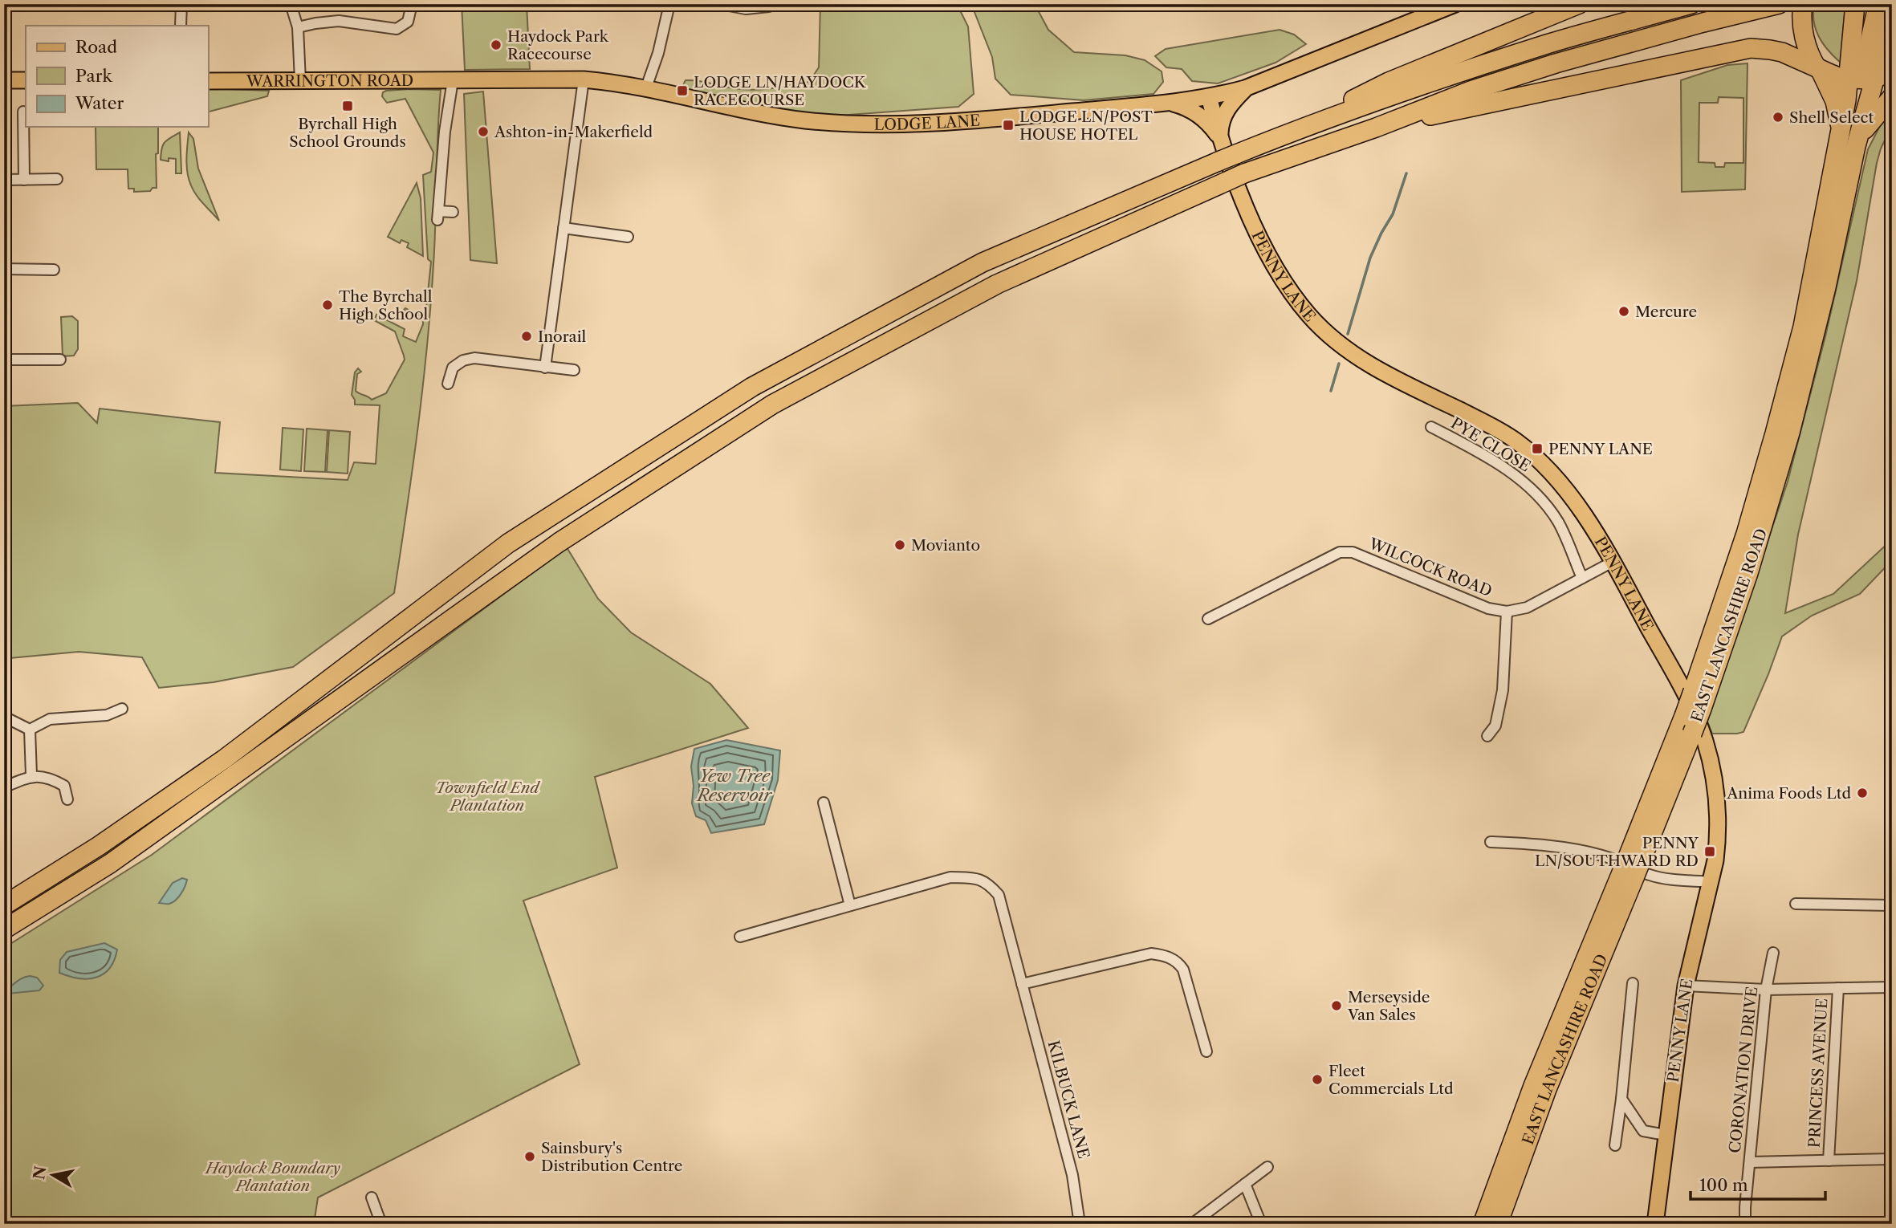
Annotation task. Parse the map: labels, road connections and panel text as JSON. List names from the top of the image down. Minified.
{"streets":{"highway":["EAST LANCASHIRE ROAD"],"main road":["WARRINGTON ROAD","LODGE LANE","PENNY LANE"],"street":["PYE CLOSE","WILCOCK ROAD","CORONATION DRIVE","PRINCESS AVENUE","KILBUCK LANE"]},"crossings":[["WARRINGTON ROAD","LODGE LANE"],["LODGE LANE","PENNY LANE"],["PENNY LANE","WILCOCK ROAD"],["PYE CLOSE","WILCOCK ROAD"]],"water":["Yew Tree Reservoir"],"parks":["Townfield End Plantation","Haydock Boundary Plantation"],"places":{"other":["Haydock Park Racecourse","Shell Select","Ashton-in-Makerfield","The Byrchall High School","Mercure","Inorail","Movianto","Anima Foods Ltd","Merseyside Van Sales","Fleet Commercials Ltd","Sainsbury's Distribution Centre"],"transit":["LODGE LN/HAYDOCK RACECOURSE","Byrchall High School Grounds","LODGE LN/POST HOUSE HOTEL","PENNY LANE","PENNY LN/SOUTHWARD RD"]},"legend":["Road","Park","Water"],"scale_bar":"100 m","north":"left"}
